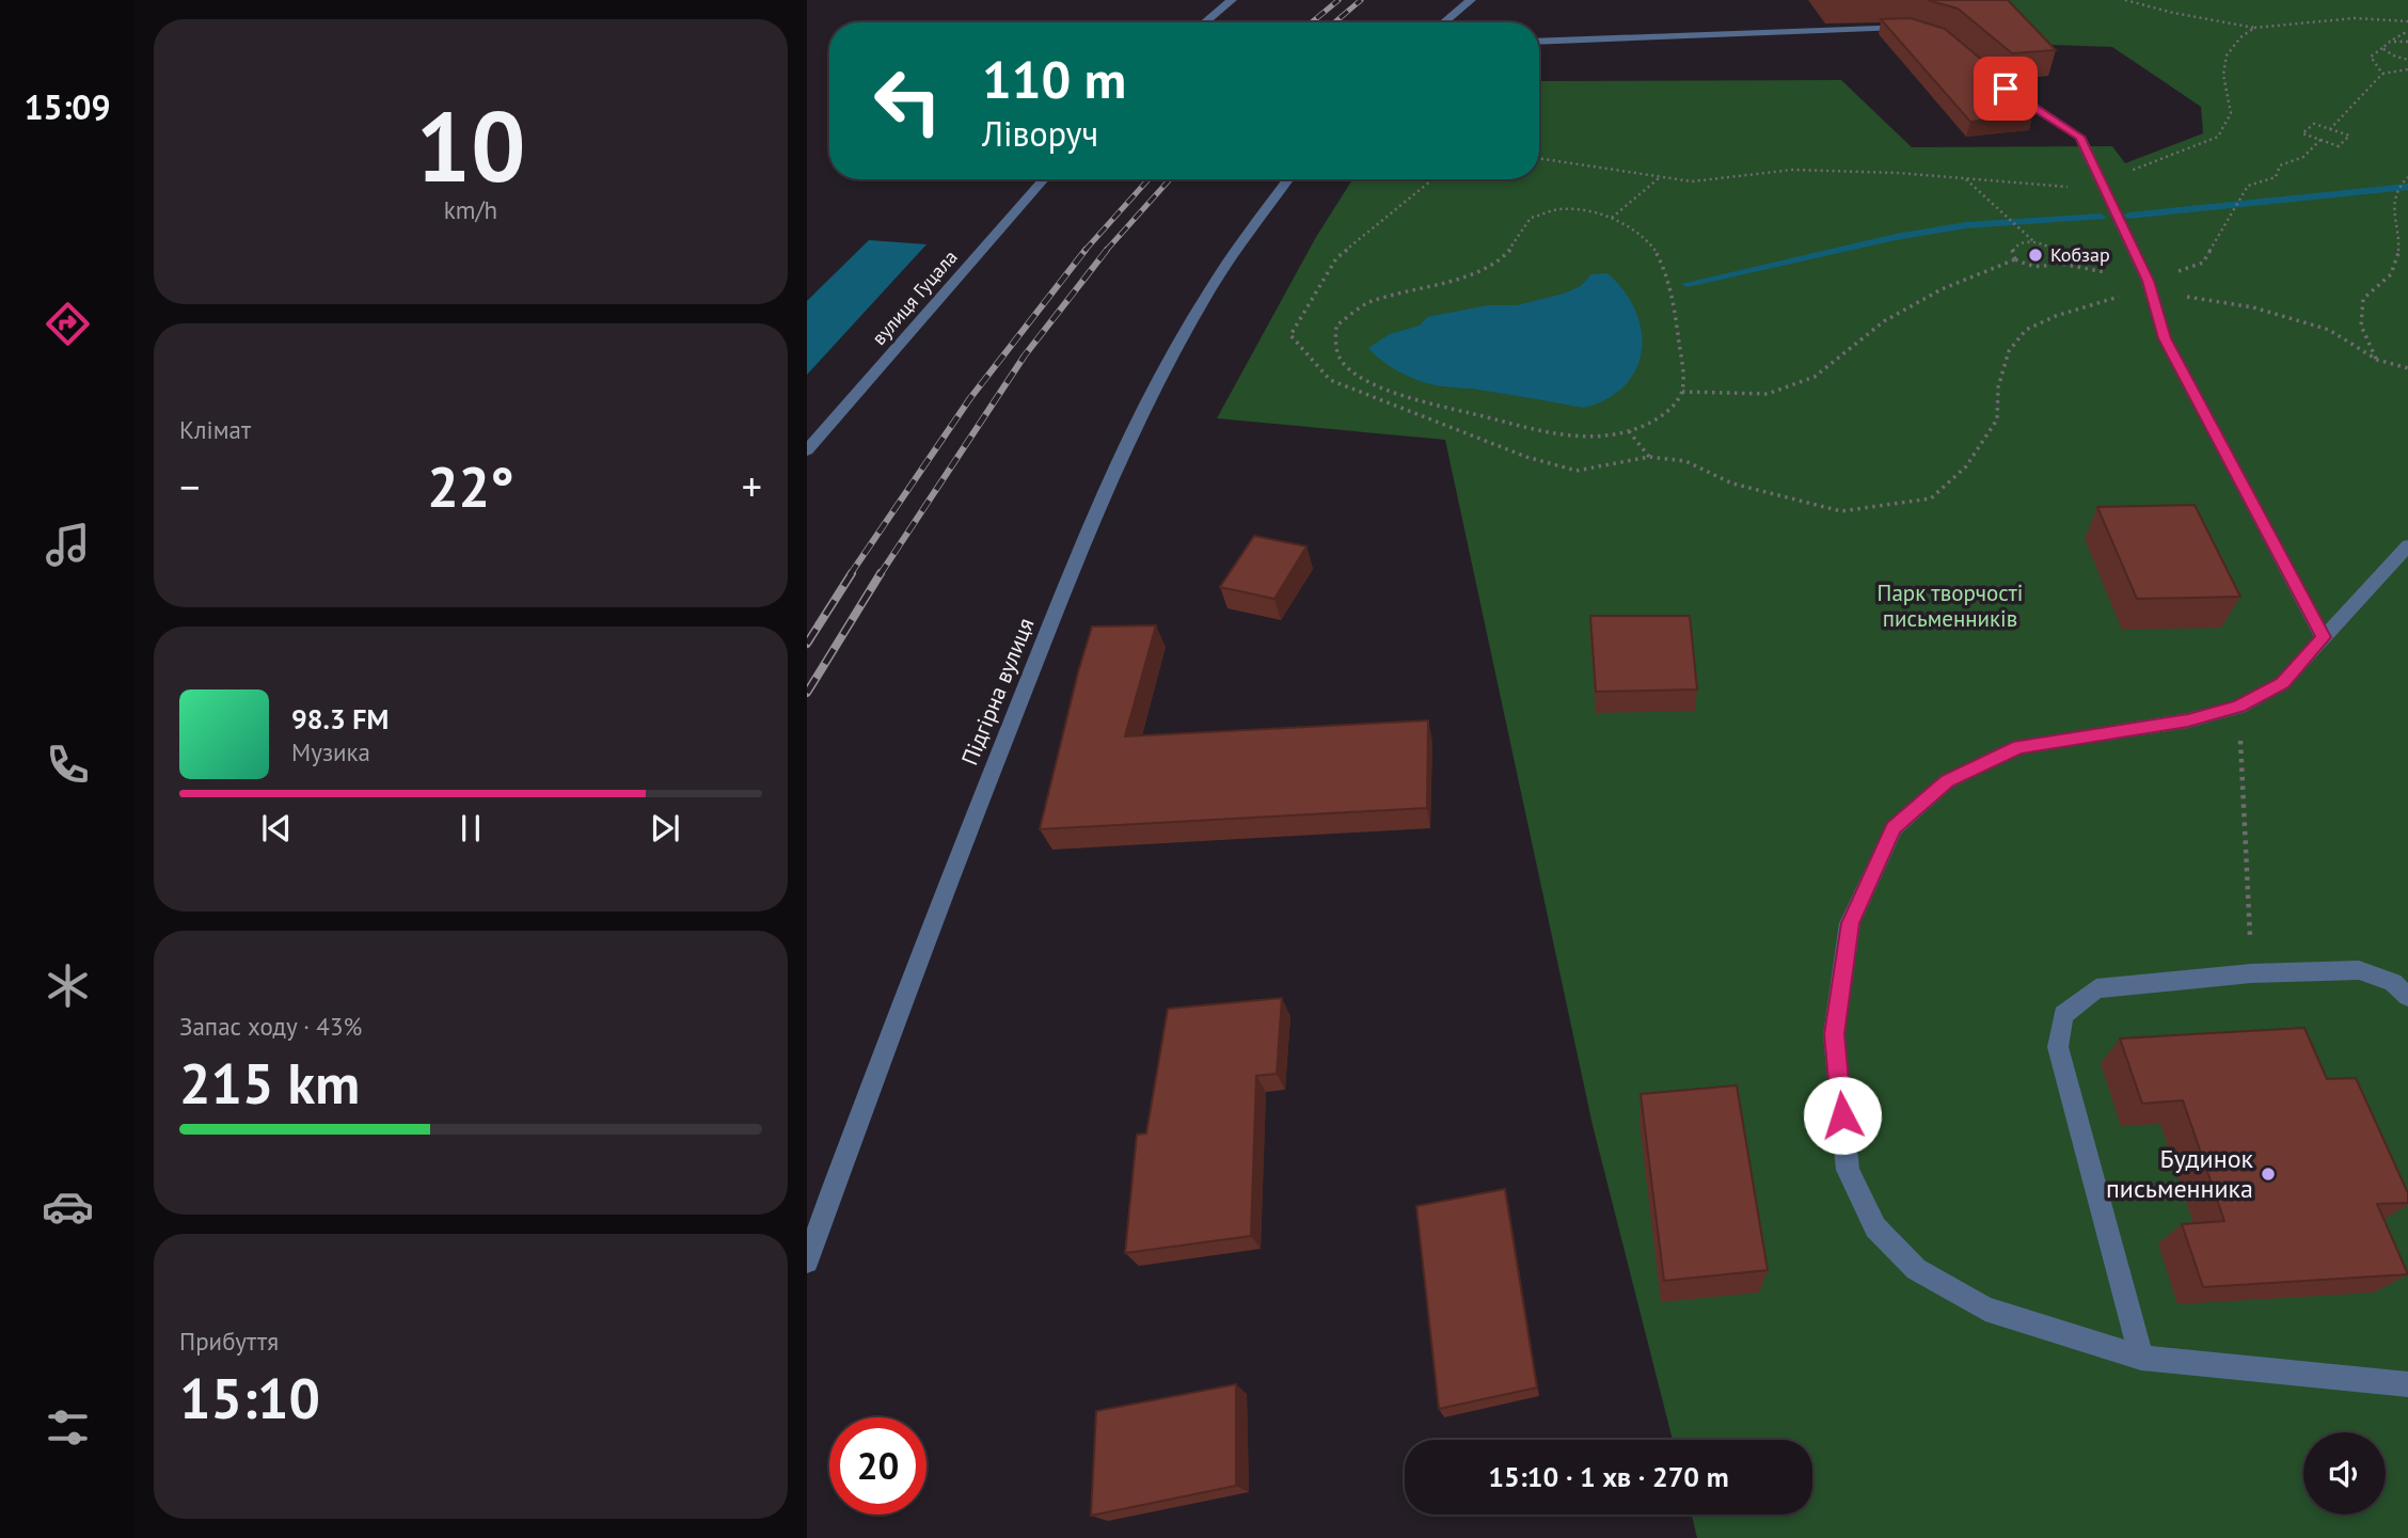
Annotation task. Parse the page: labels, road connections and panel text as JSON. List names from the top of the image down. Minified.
{"streets":{"street":["вулиця Гуцала","Підгірна вулиця"]},"parks":["Парк творчості письменників"],"places":["Кобзар","Будинок письменника"],"page":{"tabs":"15:09","tile":[["10","km/h"],"Клімат",["Запас ходу · 43%","215 km"],["Прибуття","15:10"]],"turn":["110 m","Ліворуч"],"heat":["−","22°","+"],"song":["98.3 FM","Музика"],"limit":"20","trip":"15:10 · 1 хв · 270 m"}}
